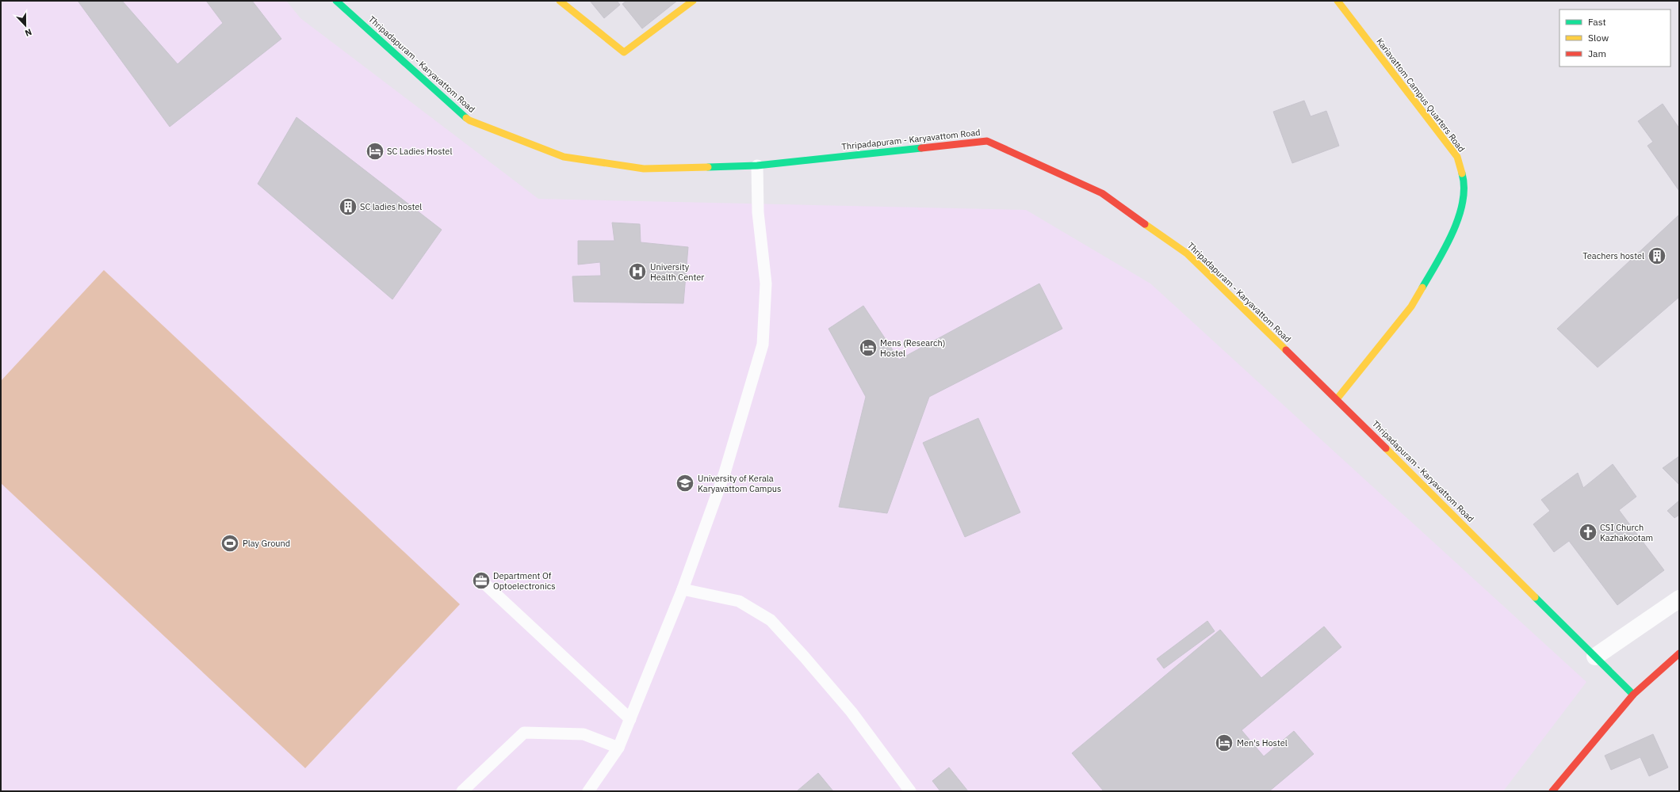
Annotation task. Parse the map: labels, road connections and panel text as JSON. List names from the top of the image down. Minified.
{"streets":{"main road":["Thripadapuram - Karyavattom Road","Kariavattom Campus Quarters Road"]},"crossings":[["Thripadapuram - Karyavattom Road","Kariavattom Campus Quarters Road"]],"places":{"hotel":["SC Ladies Hostel","Mens (Research) Hostel","Men's Hostel"],"building":["SC ladies hostel","Teachers hostel"],"hospital":["University Health Center"],"school or university":["University of Kerala Karyavattom Campus"],"church":["CSI Church Kazhakootam"],"sports":["Play Ground"],"office":["Department Of Optoelectronics"]},"legend":["Fast","Slow","Jam"],"north":"bottom"}
